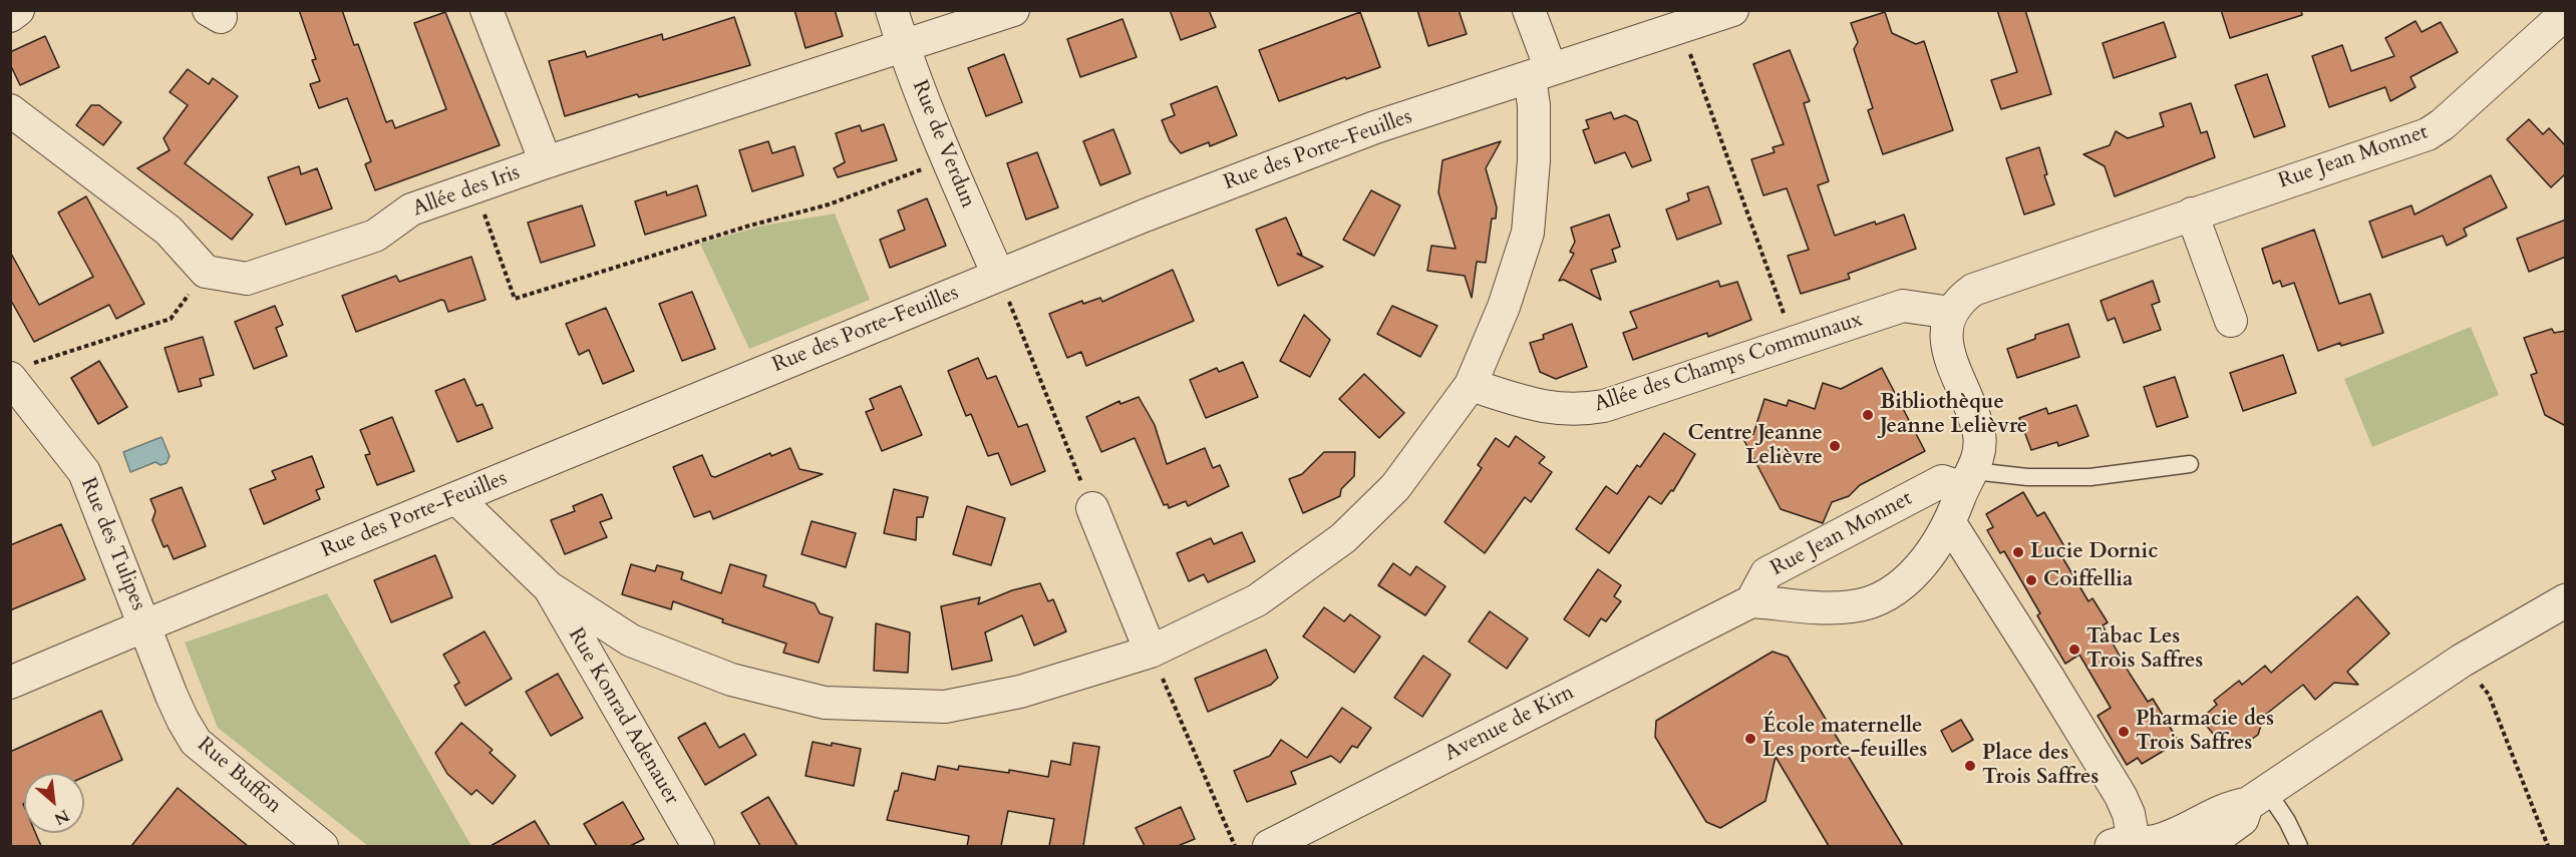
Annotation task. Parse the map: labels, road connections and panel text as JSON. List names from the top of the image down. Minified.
{"streets":{"street":["Rue de Verdun","Rue des Porte-Feuilles","Rue Jean Monnet","Allée des Iris","Allée des Champs Communaux","Rue des Tulipes","Rue Konrad Adenauer","Avenue de Kirn","Rue Buffon"]},"crossings":[["Rue de Verdun","Rue des Porte-Feuilles"],["Rue de Verdun","Allée des Iris"],["Rue des Porte-Feuilles","Rue des Tulipes"],["Rue des Porte-Feuilles","Rue Buffon"],["Rue Jean Monnet","Allée des Champs Communaux"],["Rue Jean Monnet","Avenue de Kirn"],["Rue des Tulipes","Rue Buffon"]],"places":["Bibliothèque Jeanne Lelièvre","Centre Jeanne Lelièvre","Lucie Dornic","Coiffellia","Tabac Les Trois Saffres","Pharmacie des Trois Saffres","École maternelle Les porte-feuilles","Place des Trois Saffres"],"north":"bottom right"}
